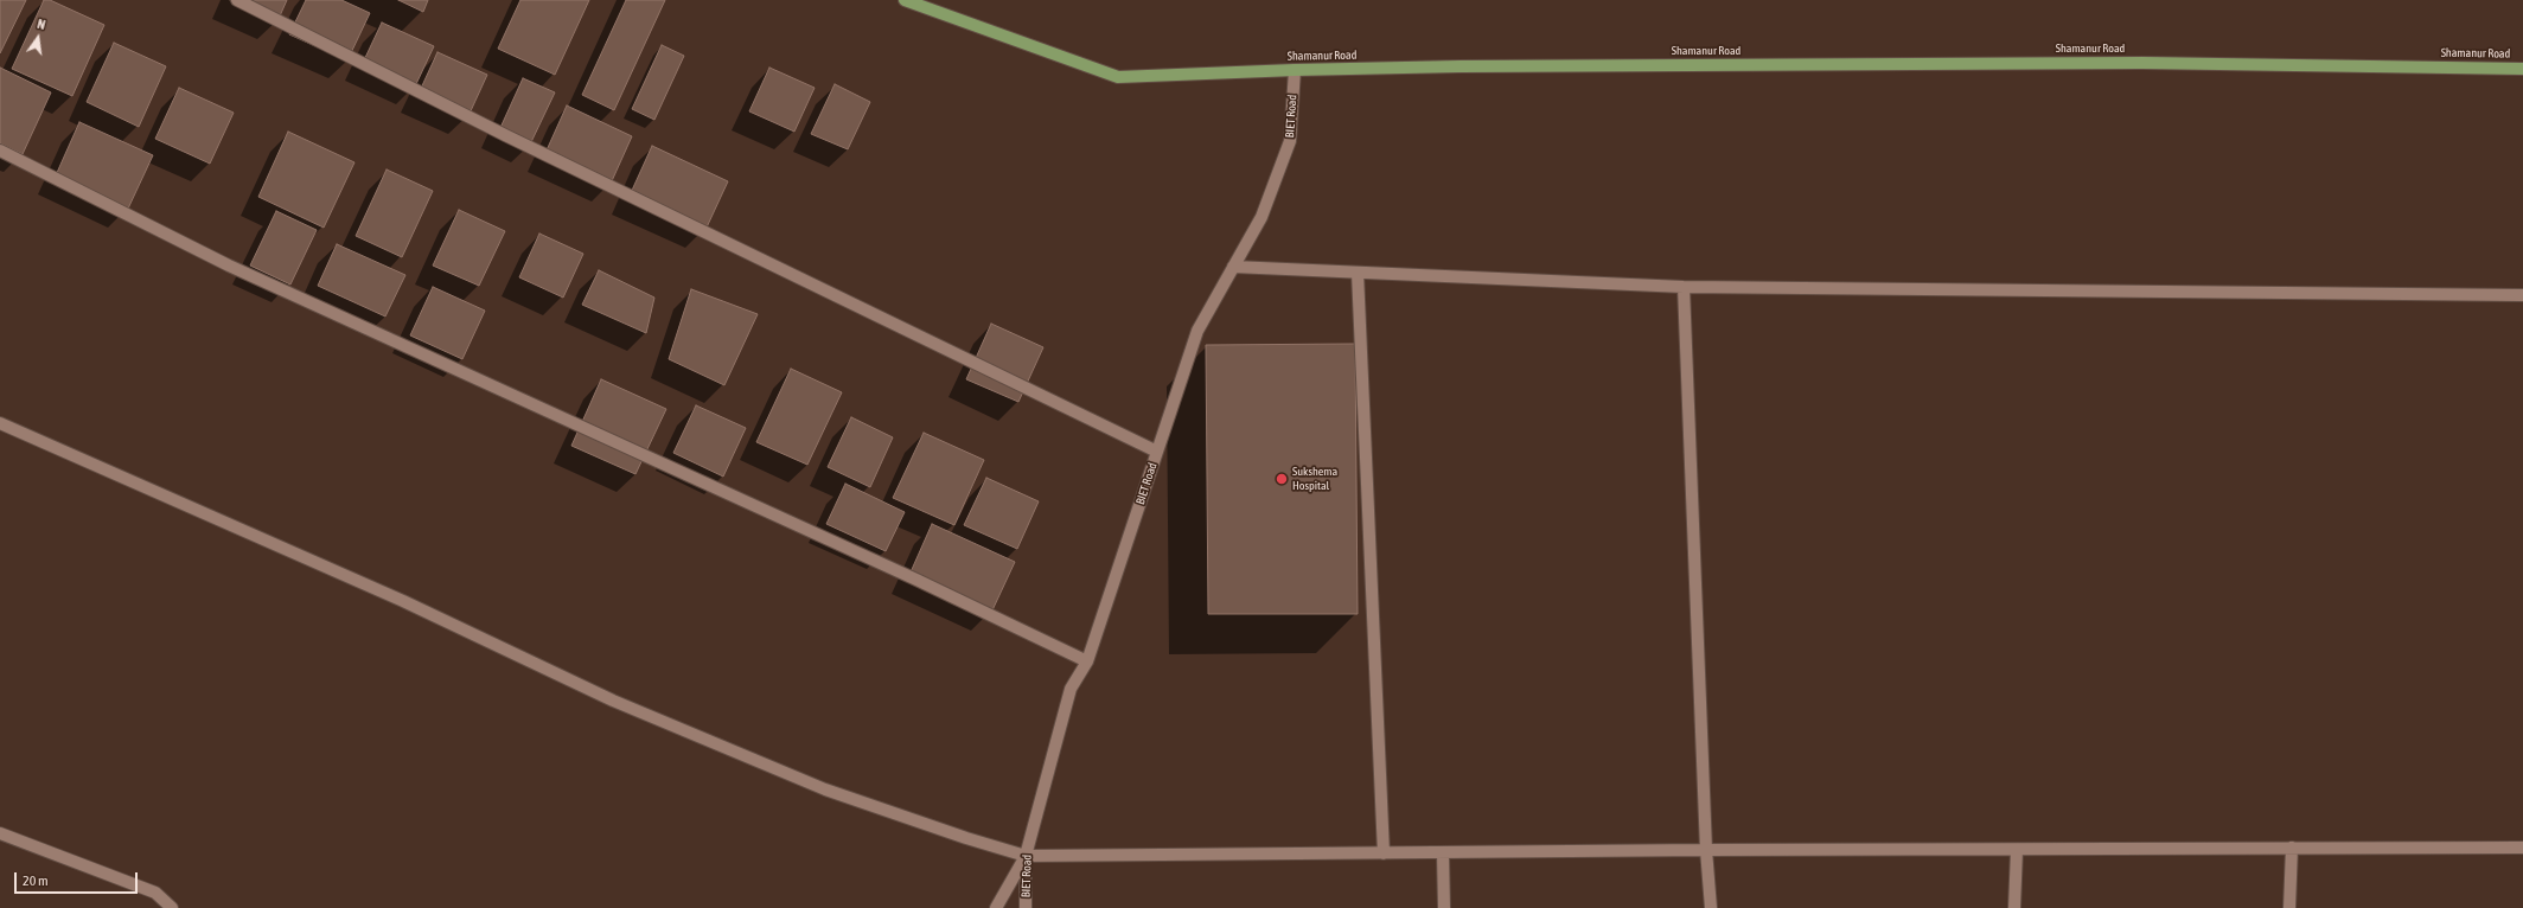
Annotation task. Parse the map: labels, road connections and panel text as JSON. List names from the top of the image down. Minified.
{"streets":{"main road":["Shamanur Road"],"street":["BIET Road"]},"crossings":[["Shamanur Road","BIET Road"]],"places":["Sukshema Hospital"],"scale_bar":"20 m","north":"top"}
